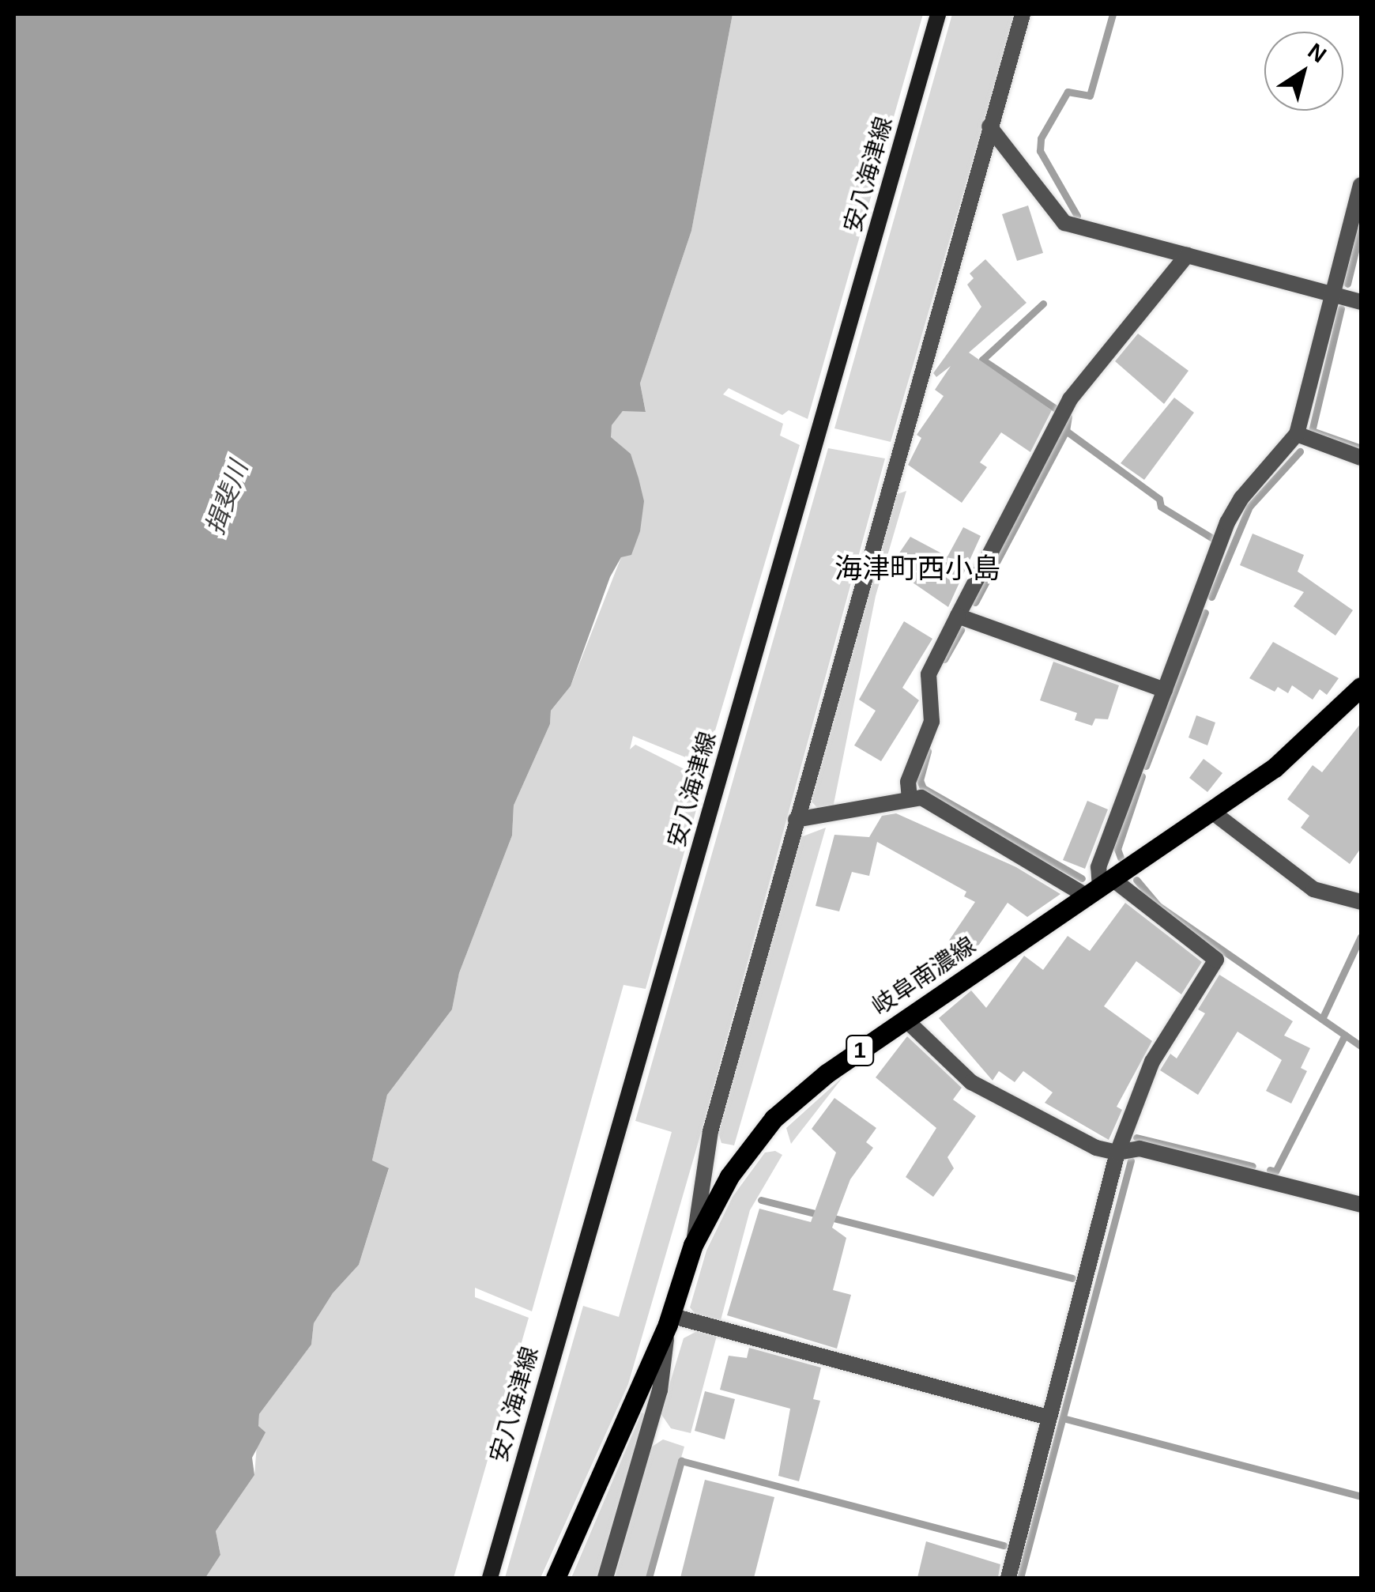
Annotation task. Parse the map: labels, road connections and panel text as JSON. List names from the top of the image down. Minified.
{"streets":{"main road":["安八海津線","岐阜南濃線","1"]},"districts":["海津町西小島"],"water":["揖斐川"],"north":"top right"}
